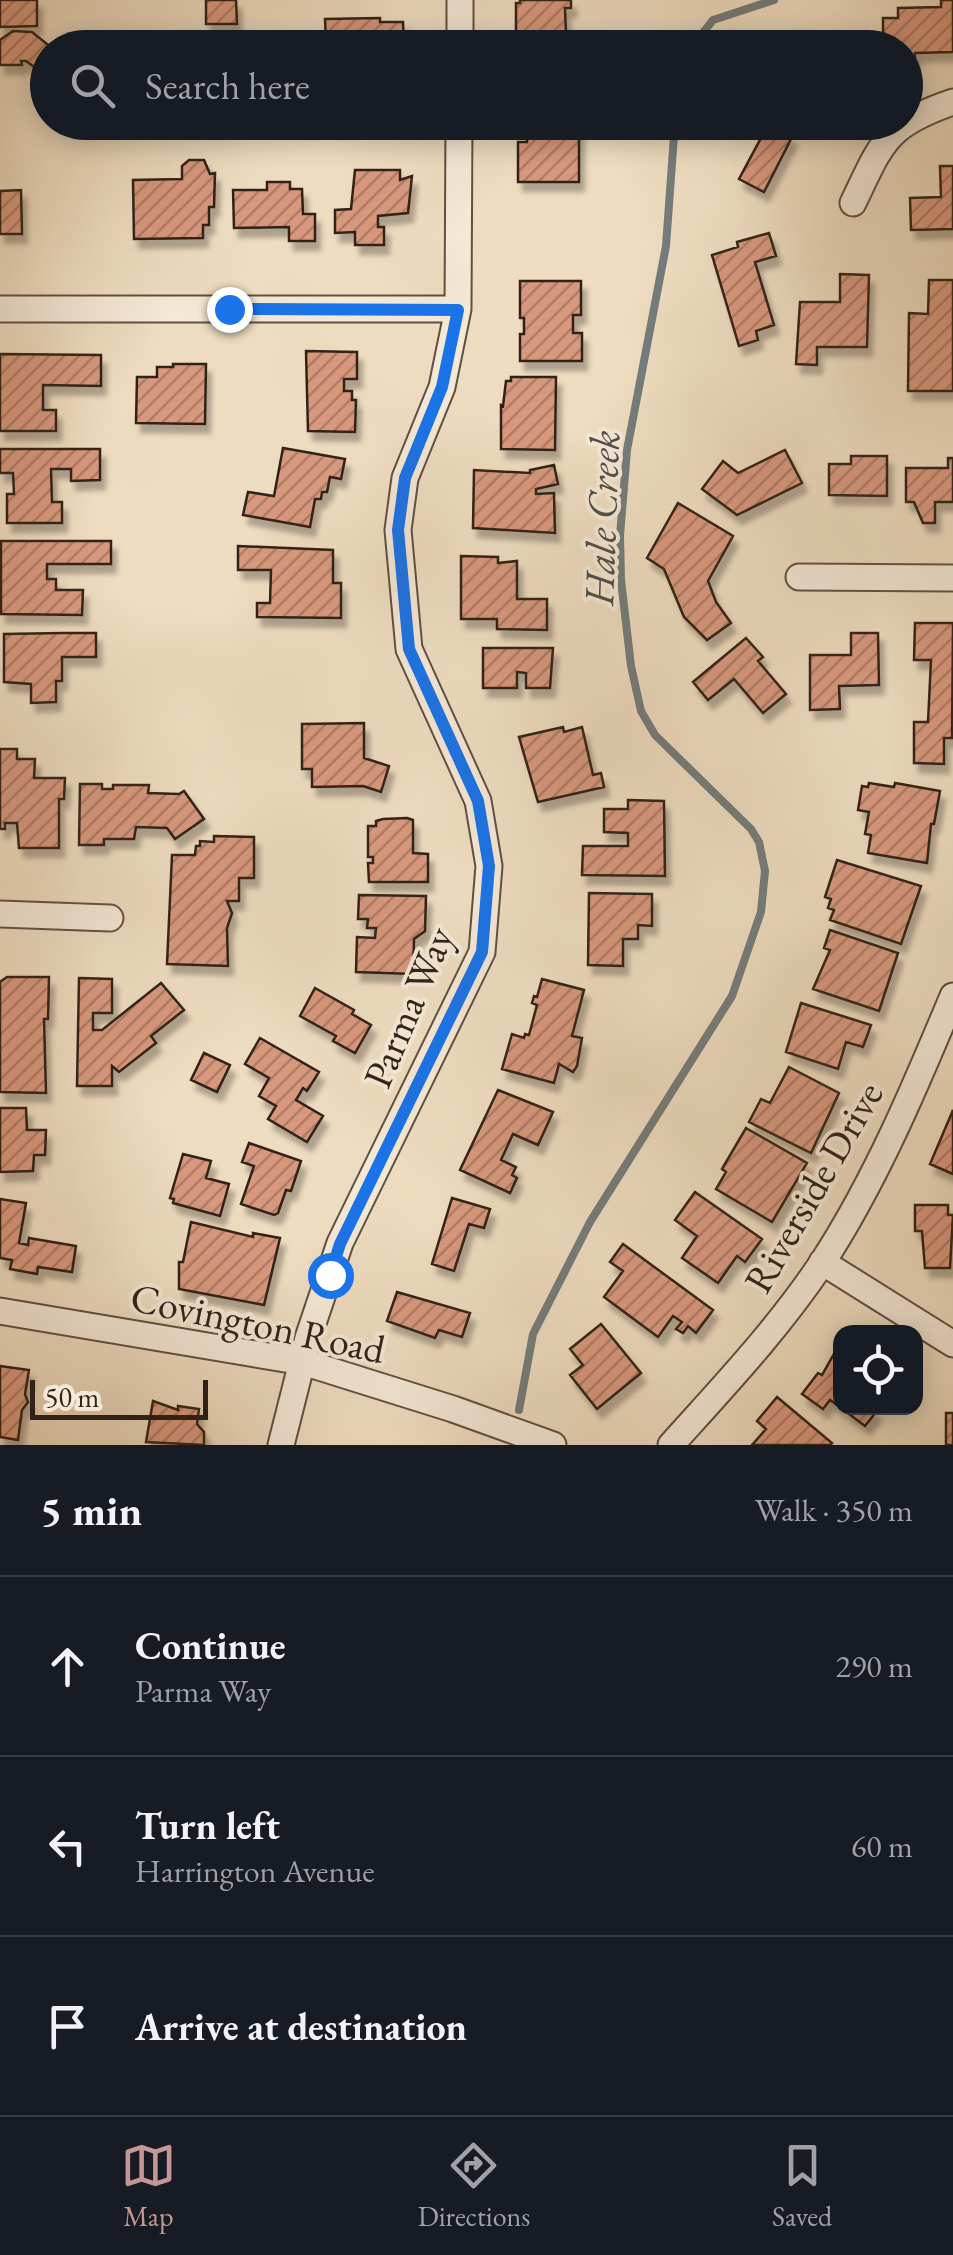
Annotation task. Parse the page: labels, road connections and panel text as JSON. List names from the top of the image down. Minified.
{"streets":{"street":["Parma Way","Riverside Drive","Covington Road"]},"crossings":[["Parma Way","Covington Road"]],"water":["Hale Creek"],"scale_bar":"50 m","page":{"search":"Search here","scale":"50 m","heading":["5 min","Walk · 350 m"],"list":[["Continue","Parma Way","290 m"],["Turn left","Harrington Avenue","60 m"],"Arrive at destination"],"nav":["Map","Directions","Saved"]}}
